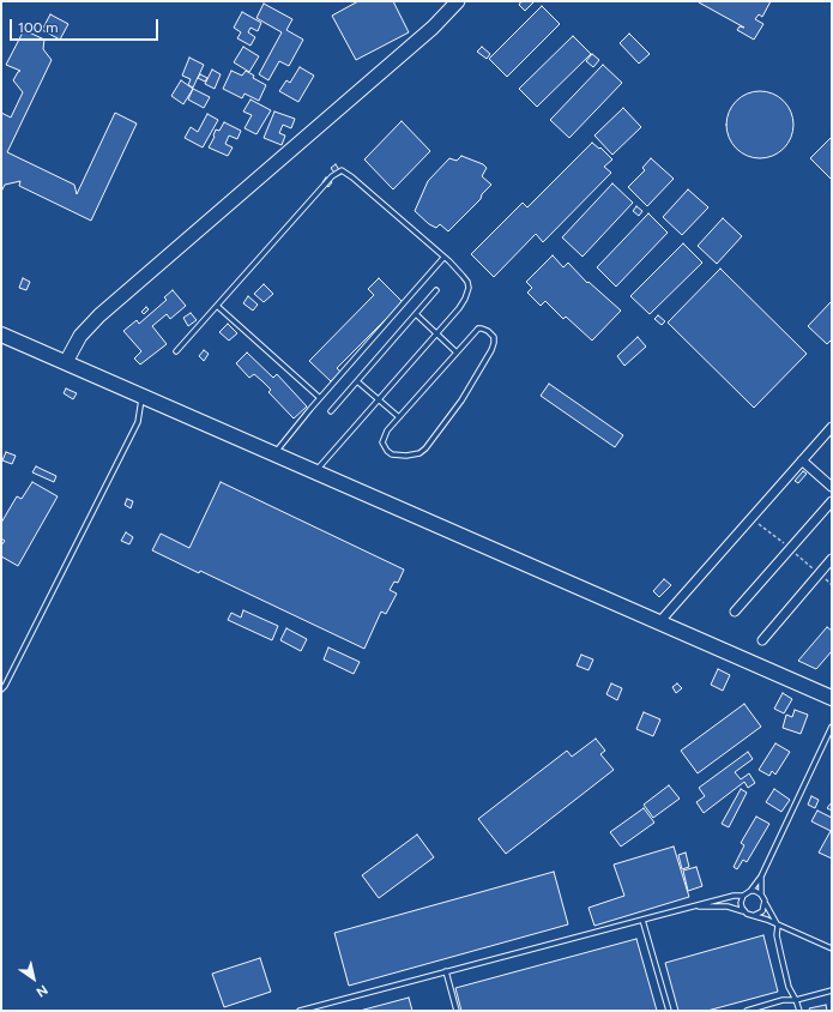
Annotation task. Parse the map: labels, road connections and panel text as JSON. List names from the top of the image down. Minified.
{"scale_bar":"100 m","north":"bottom right"}
